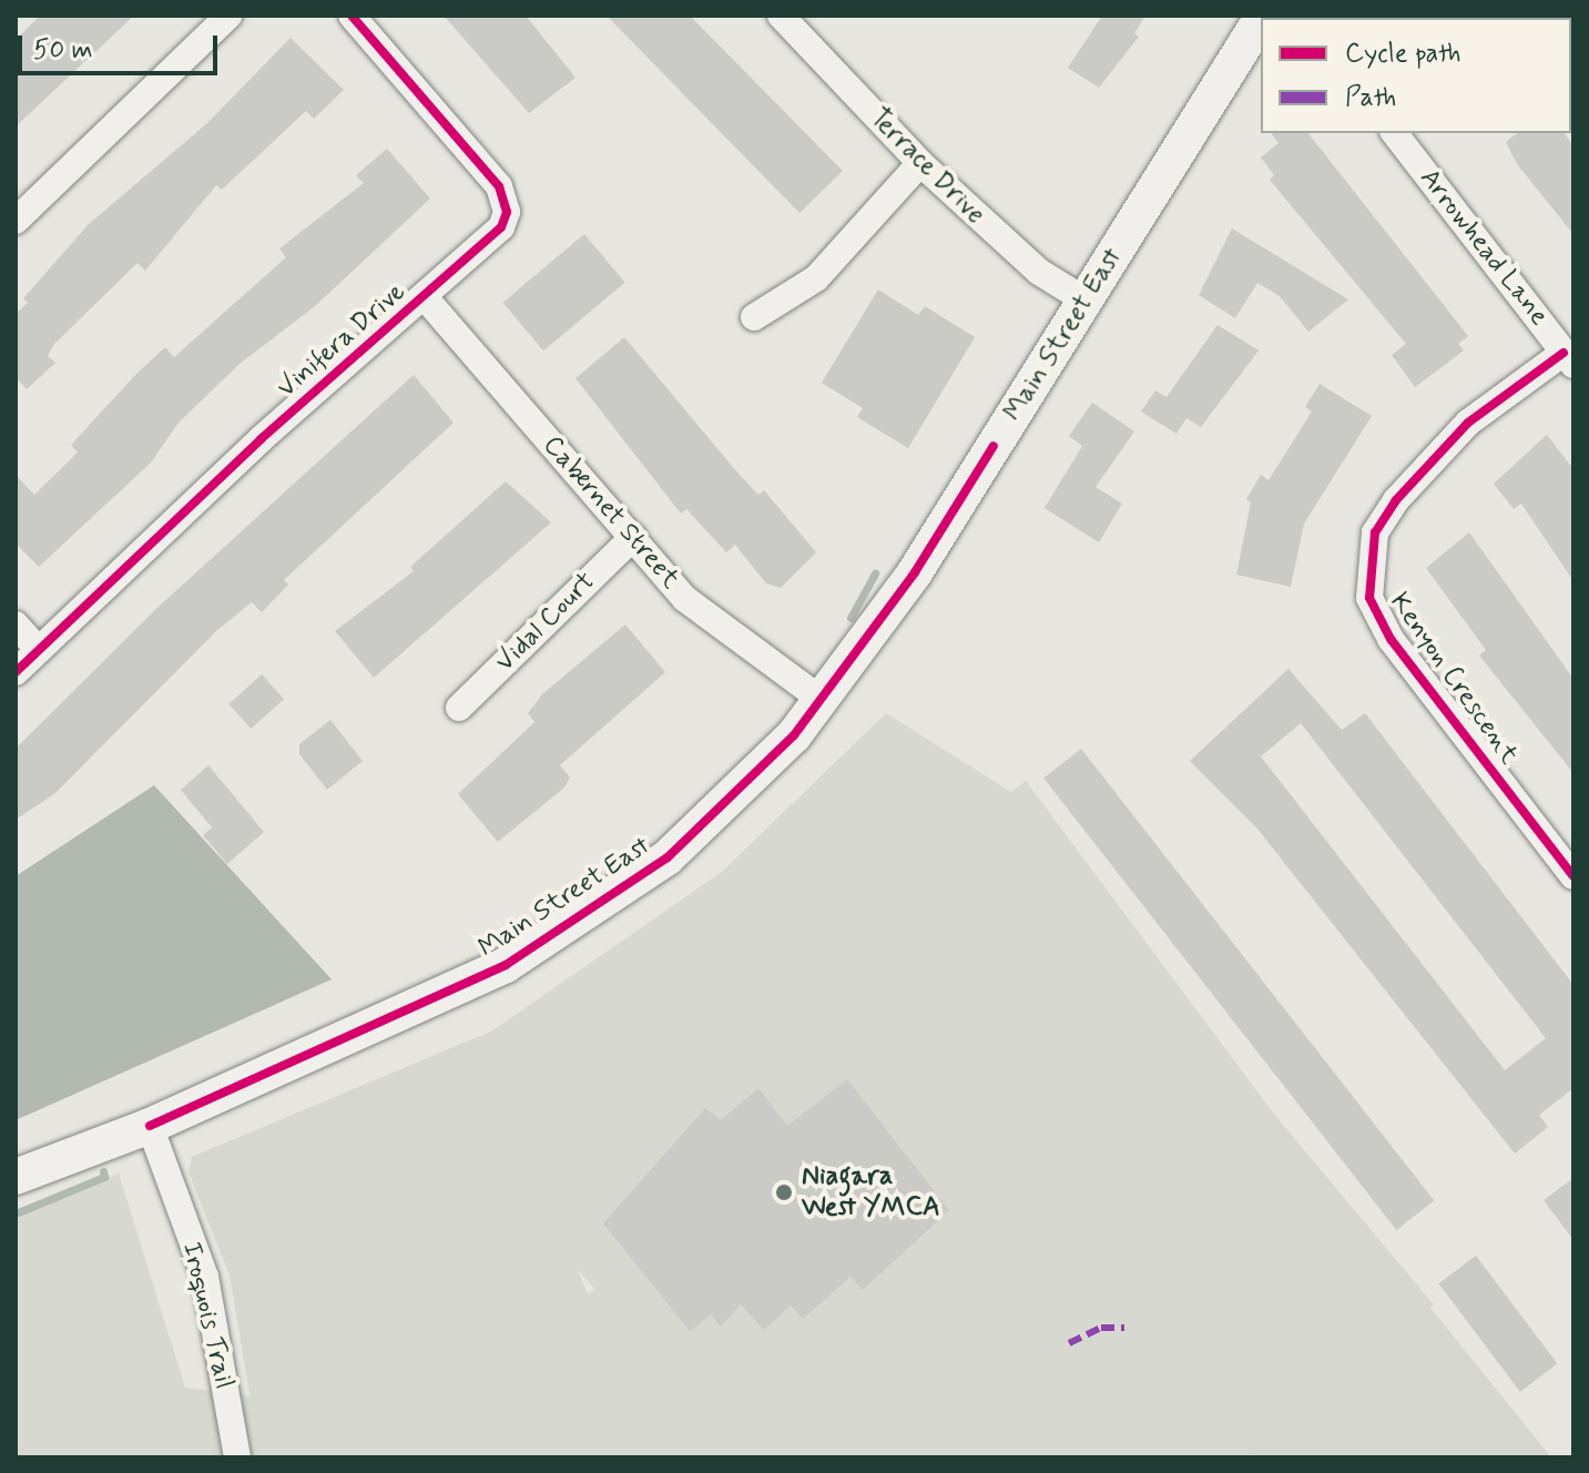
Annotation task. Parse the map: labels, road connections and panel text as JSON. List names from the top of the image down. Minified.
{"streets":{"main road":["Main Street East"],"street":["Terrace Drive","Arrowhead Lane","Vinifera Drive","Cabernet Street","Vidal Court","Kenyon Crescent","Iroquois Trail"]},"crossings":[["Terrace Drive","Main Street East"],["Arrowhead Lane","Kenyon Crescent"],["Main Street East","Cabernet Street"],["Main Street East","Iroquois Trail"],["Vinifera Drive","Cabernet Street"],["Cabernet Street","Vidal Court"]],"places":["Niagara West YMCA"],"legend":["Cycle path","Path"],"scale_bar":"50 m"}
